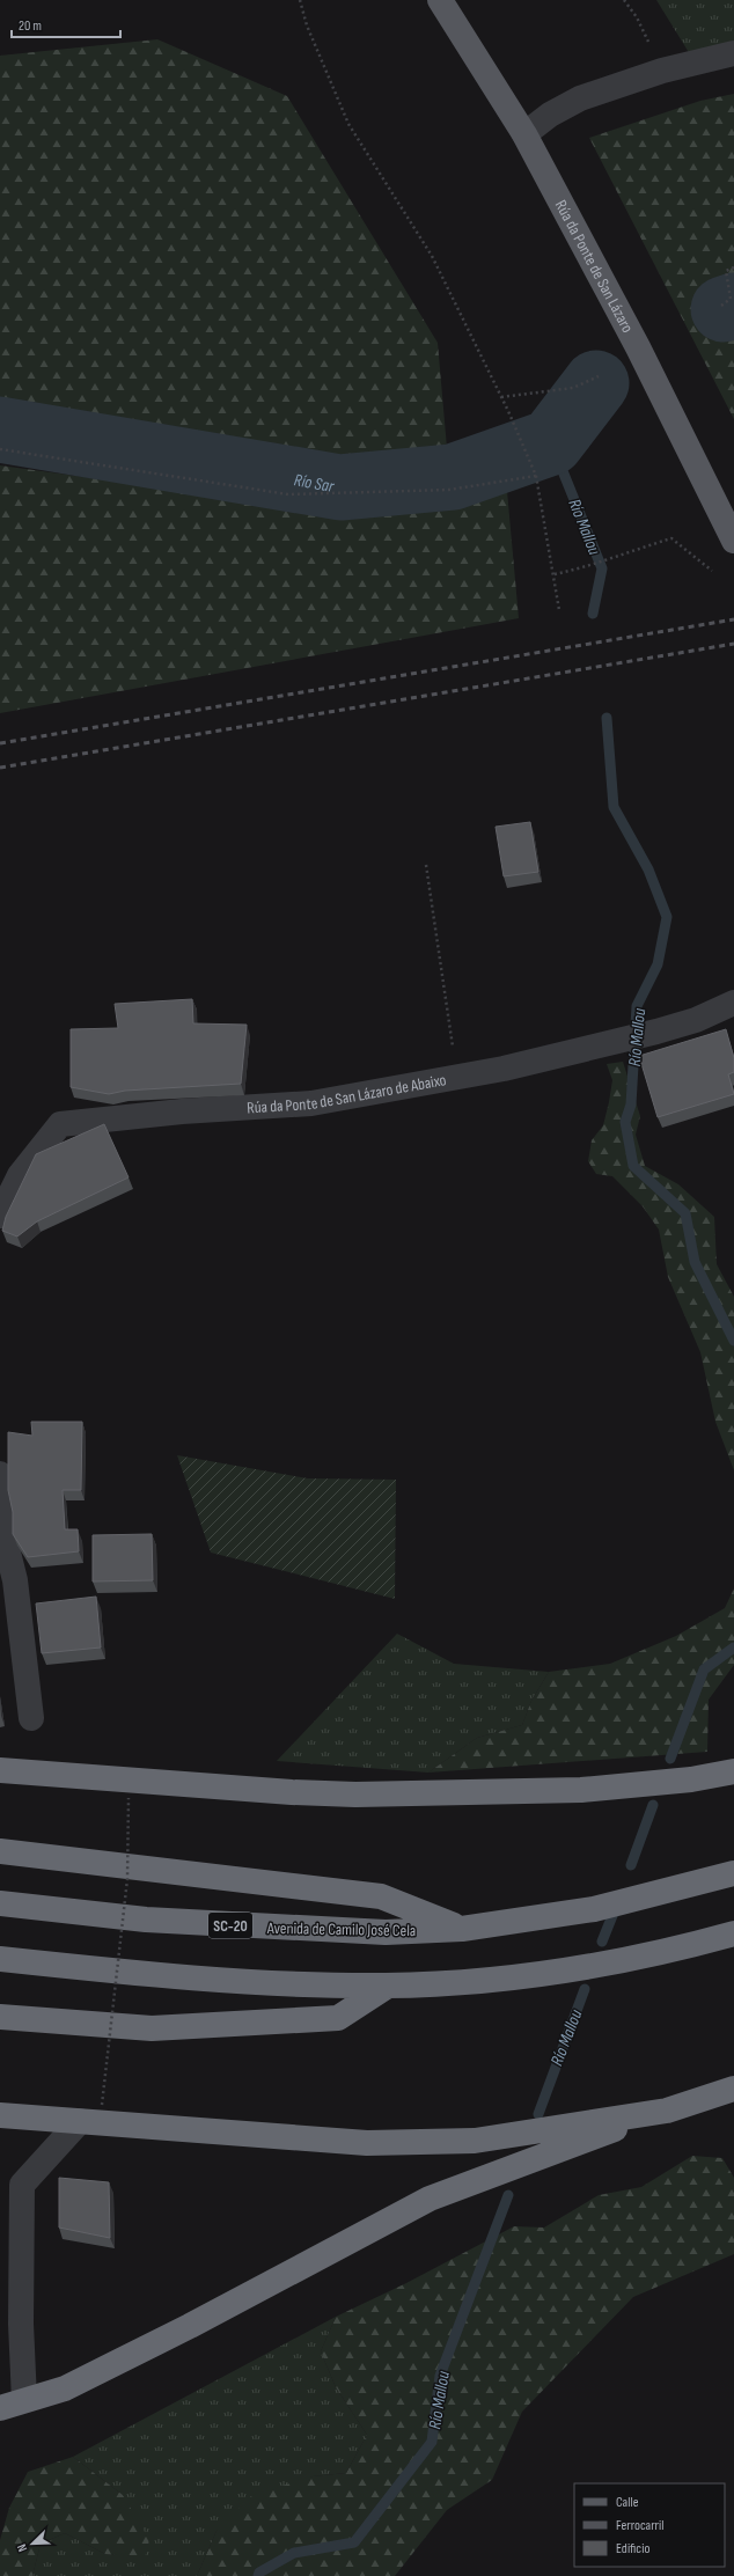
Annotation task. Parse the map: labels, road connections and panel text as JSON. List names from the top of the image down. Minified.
{"streets":{"highway":["SC-20","Avenida de Camilo José Cela"],"main road":["Rúa da Ponte de San Lázaro"],"street":["Rúa da Ponte de San Lázaro de Abaixo"]},"water":["Río Sar","Río Mallou"],"legend":["Calle","Ferrocarril","Edificio"],"scale_bar":"20 m","north":"bottom left"}
